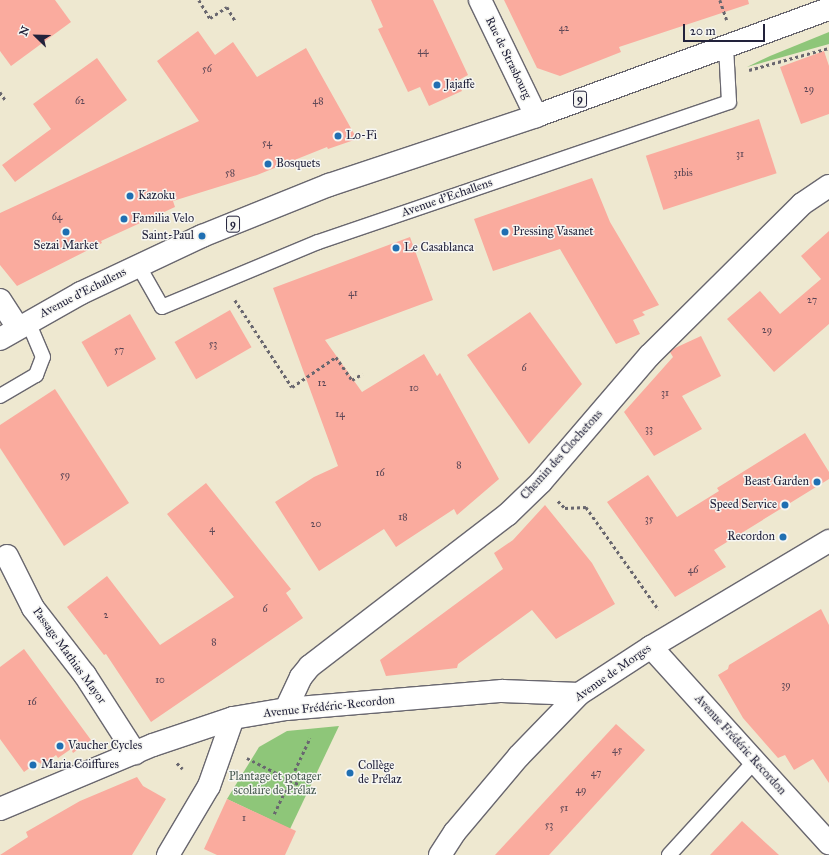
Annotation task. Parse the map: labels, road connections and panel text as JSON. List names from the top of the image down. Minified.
{"streets":{"street":["Rue de Strasbourg","9","Avenue d'Echallens","Chemin des Clochetons","Passage Mathias Mayor","Avenue de Morges","Avenue Frédéric-Recordon","Avenue Frédéric Recordon"]},"crossings":[["Rue de Strasbourg","Avenue d'Echallens"],["Chemin des Clochetons","Avenue Frédéric-Recordon"],["Passage Mathias Mayor","Avenue Frédéric-Recordon"],["Avenue de Morges","Avenue Frédéric-Recordon"],["Avenue de Morges","Avenue Frédéric Recordon"]],"parks":["Plantage et potager scolaire de Prélaz"],"places":["Jajaffe","Lo-Fi","Bosquets","Kazoku","Familia Velo","Sezai Market","Pressing Vasanet","Saint-Paul","Le Casablanca","Beast Garden","Speed Service","Recordon","Vaucher Cycles","Maria Coiffures","Collège de Prélaz"],"house_numbers":["42","44","56","29","62","48","54","31","58","31bis","64","41","27","29","53","57","6","12","10","31","14","33","8","16","59","18","35","20","4","46","6","2","8","10","39","16","45","47","49","51","1","53"],"scale_bar":"20 m","north":"top left"}
